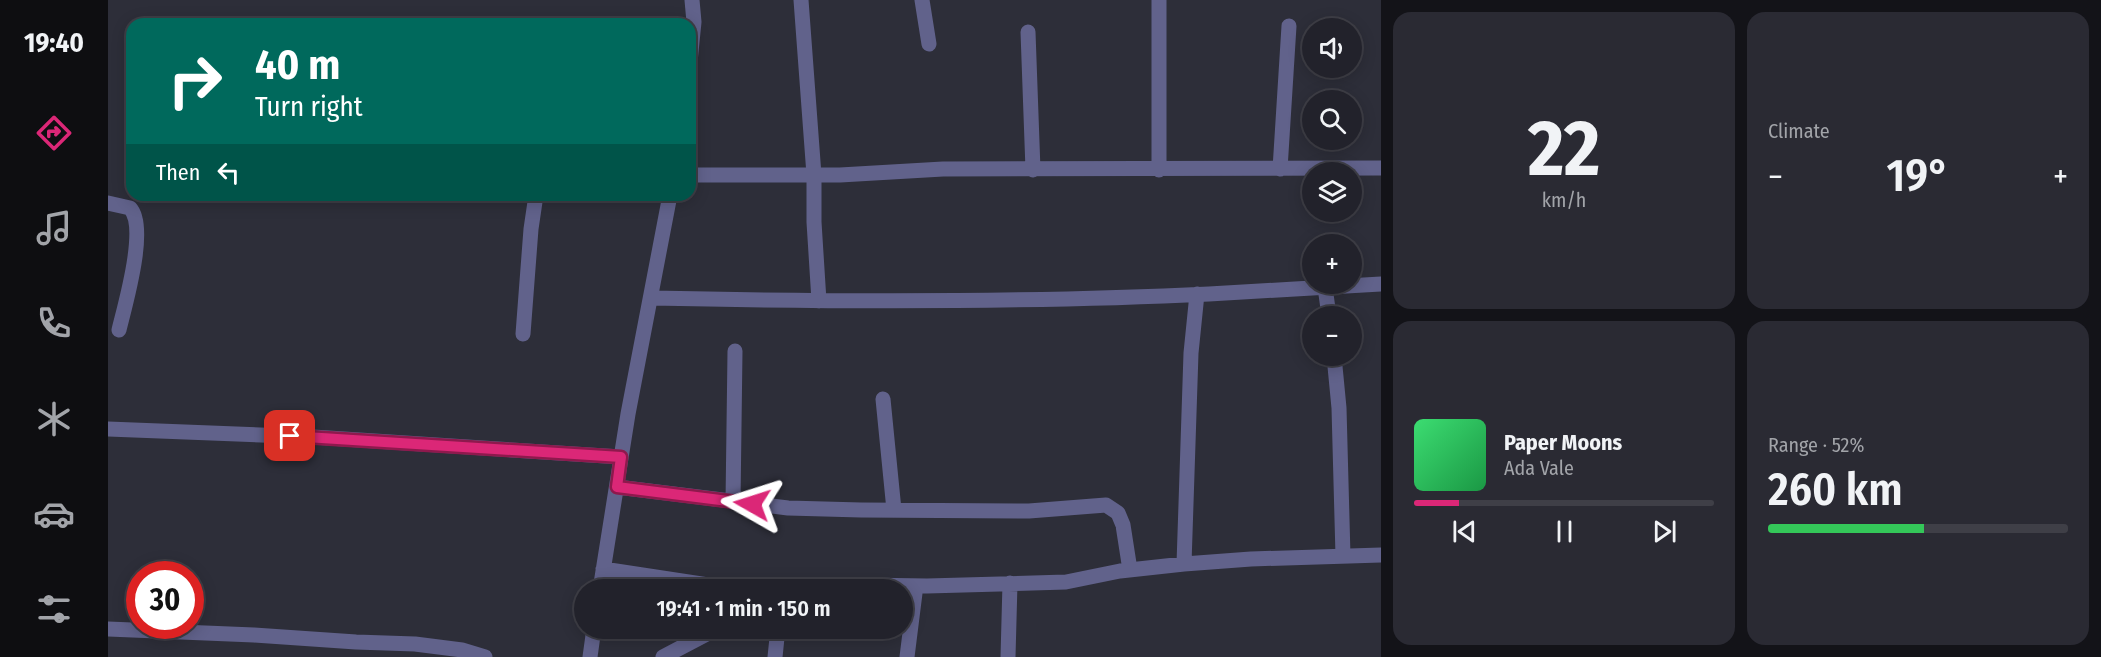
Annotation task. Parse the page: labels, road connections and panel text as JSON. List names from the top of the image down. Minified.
{"page":{"tabs":"19:40","tile":[["22","km/h"],"Climate",["Range · 52%","260 km"]],"map_buttons":["+","−"],"turn":["40 m","Turn right"],"then":"Then","heat":["−","19°","+"],"song":["Paper Moons","Ada Vale"],"limit":"30","trip":"19:41 · 1 min · 150 m"}}
